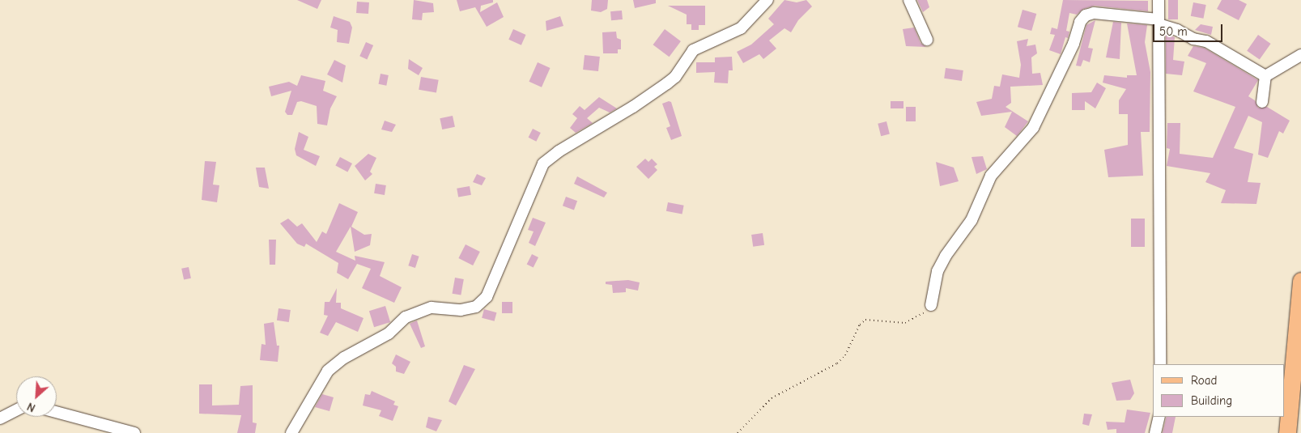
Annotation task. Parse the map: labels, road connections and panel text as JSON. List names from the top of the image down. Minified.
{"legend":["Road","Building"],"scale_bar":"50 m","north":"bottom left"}
